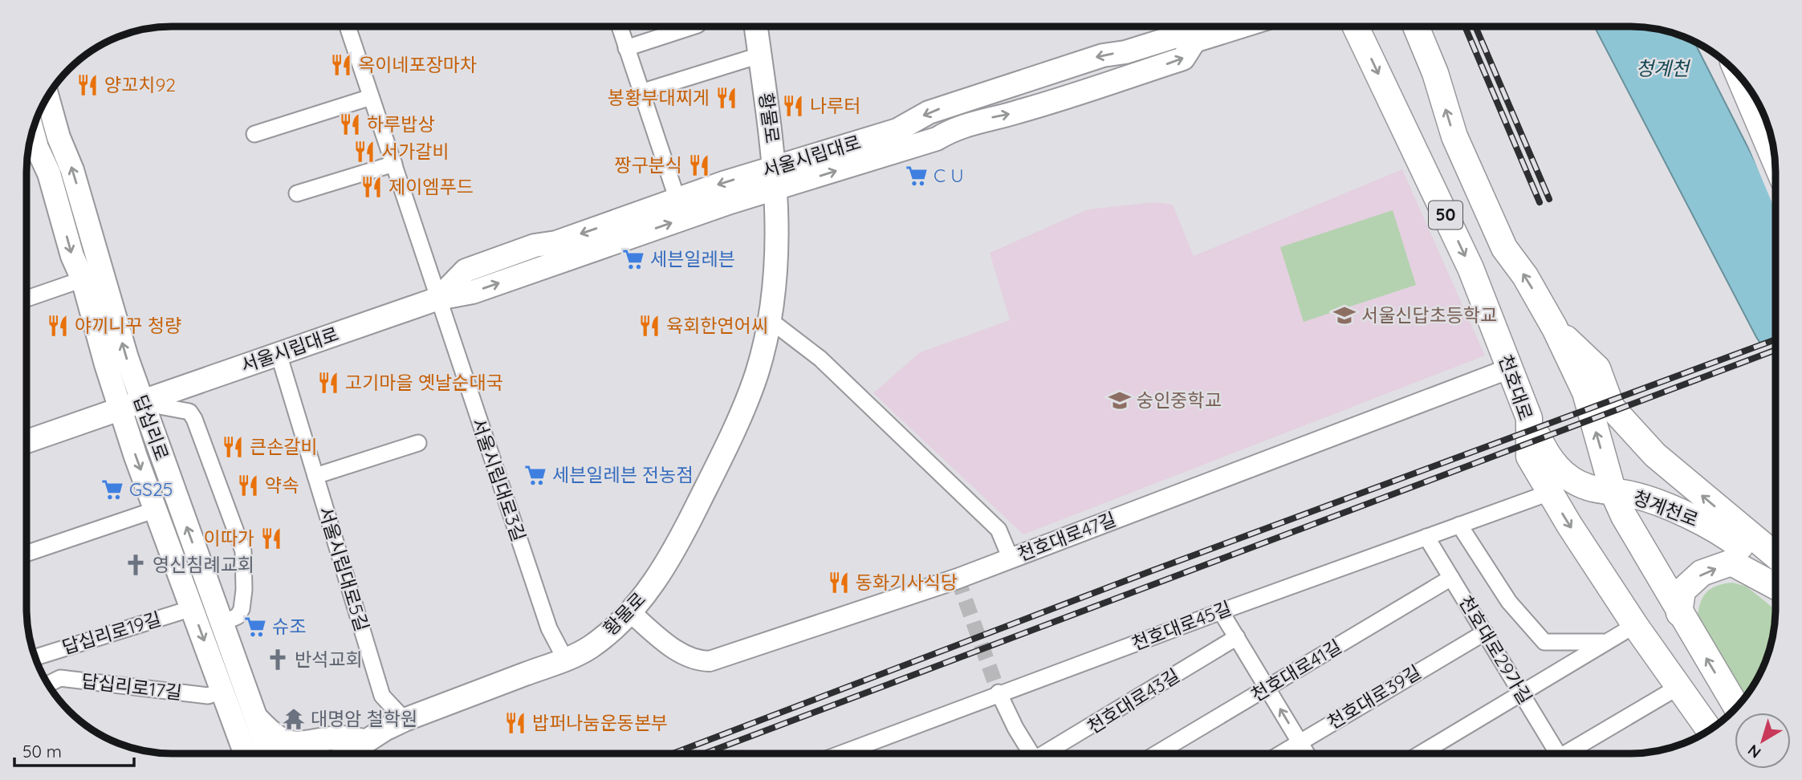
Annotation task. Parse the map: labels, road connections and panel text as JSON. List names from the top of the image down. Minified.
{"streets":{"main road":["황물로","서울시립대로","50","천호대로","답십리로","청계천로"],"street":["서울시립대로3길","천호대로47길","서울시립대로5길","천호대로45길","답십리로19길","천호대로29가길","천호대로41길","답십리로17길","천호대로39길","천호대로43길"]},"crossings":[["황물로","서울시립대로"],["황물로","서울시립대로3길"],["황물로","천호대로47길"],["황물로","서울시립대로5길"],["서울시립대로","답십리로"],["서울시립대로","서울시립대로3길"],["서울시립대로","서울시립대로5길"],["천호대로","청계천로"],["천호대로","천호대로47길"],["천호대로","천호대로45길"],["답십리로","답십리로19길"],["답십리로","답십리로17길"],["천호대로45길","천호대로29가길"],["천호대로29가길","천호대로41길"],["천호대로29가길","천호대로39길"]],"water":["청계천"],"places":{"restaurant":["옥이네포장마차","양꼬치92","봉황부대찌게","나루터","하루밥상","서가갈비","짱구분식","제이엠푸드","야끼니꾸 청량","육회한연어씨","고기마을 옛날순대국","큰손갈비","약속","이따가","동화기사식당","밥퍼나눔운동본부"],"supermarket":["C U","세븐일레븐","세븐일레븐 전농점","GS25","슈조"],"school or university":["서울신답초등학교","숭인중학교"],"church":["영신침례교회","반석교회"],"temple":["대명암 철학원"]},"scale_bar":"50 m","north":"bottom left"}
